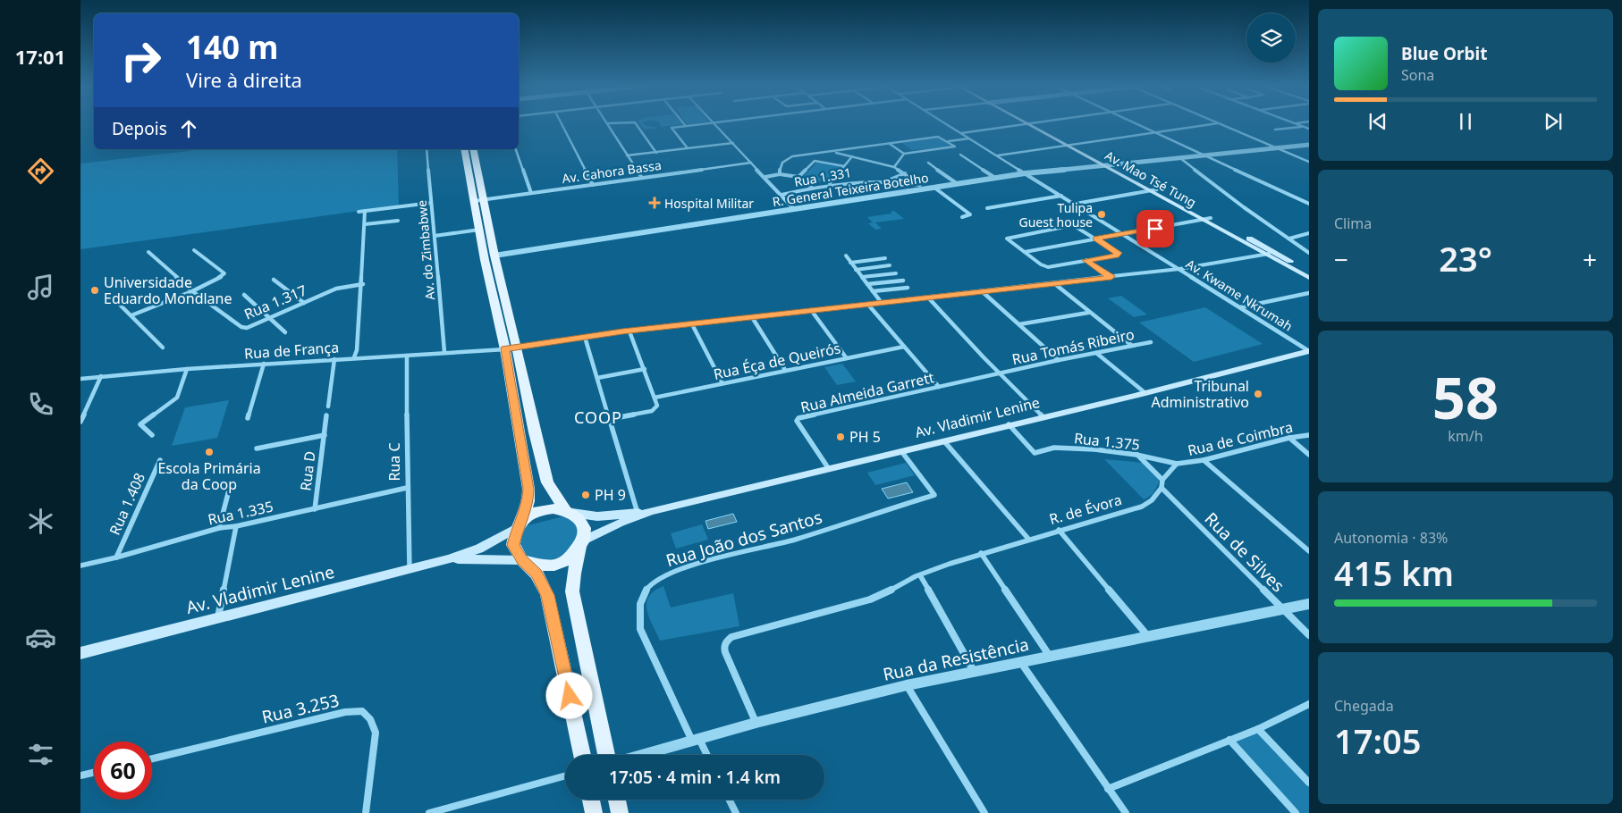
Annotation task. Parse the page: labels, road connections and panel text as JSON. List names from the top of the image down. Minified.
{"streets":{"main road":["Av. Mao Tsé Tung","Av. Vladimir Lenine"],"street":["Av. Cahora Bassa","Rua 1.331","R. General Teixeira Botelho","Av. do Zimbabwe","Av. Kwame Nkrumah","Rua 1.317","Rua Tomás Ribeiro","Rua de França","Rua Éça de Queirós","Rua Almeida Garrett","Rua de Coimbra","Rua 1.375","Rua C","Rua D","Rua 1.408","R. de Évora","Rua 1.335","Rua João dos Santos","Rua de Silves","Rua da Resistência","Rua 3.253"]},"crossings":[["Rua 1.331","R. General Teixeira Botelho"],["Av. Mao Tsé Tung","R. General Teixeira Botelho"],["Av. Mao Tsé Tung","Rua de França"],["R. General Teixeira Botelho","Av. Kwame Nkrumah"],["Av. do Zimbabwe","Rua de França"],["Av. Kwame Nkrumah","Rua de França"],["Av. Kwame Nkrumah","Av. Vladimir Lenine"],["Rua Tomás Ribeiro","Rua Almeida Garrett"],["Rua de França","Rua C"],["Rua Almeida Garrett","Av. Vladimir Lenine"],["Av. Vladimir Lenine","Rua 1.375"],["Av. Vladimir Lenine","Rua C"],["Av. Vladimir Lenine","Rua João dos Santos"],["Rua de Coimbra","Rua 1.375"],["Rua C","Rua 1.335"],["Rua D","Rua 1.335"],["Rua 1.408","Rua 1.335"],["R. de Évora","Rua de Silves"],["R. de Évora","Rua da Resistência"],["Rua João dos Santos","Rua da Resistência"],["Rua de Silves","Rua da Resistência"]],"districts":["COOP"],"places":{"health":["Hospital Militar"],"other":["Tulipa Guest house","Universidade Eduardo Mondlane","Tribunal Administrativo","PH 5","Escola Primária da Coop","PH 9"]},"page":{"tabs":"17:01","turn":["140 m","Vire à direita"],"song":["Blue Orbit","Sona"],"then":"Depois","tile":["Clima",["58","km/h"],["Autonomia · 83%","415 km"],["Chegada","17:05"]],"heat":["−","23°","+"],"limit":"60","trip":"17:05 · 4 min · 1.4 km"}}
